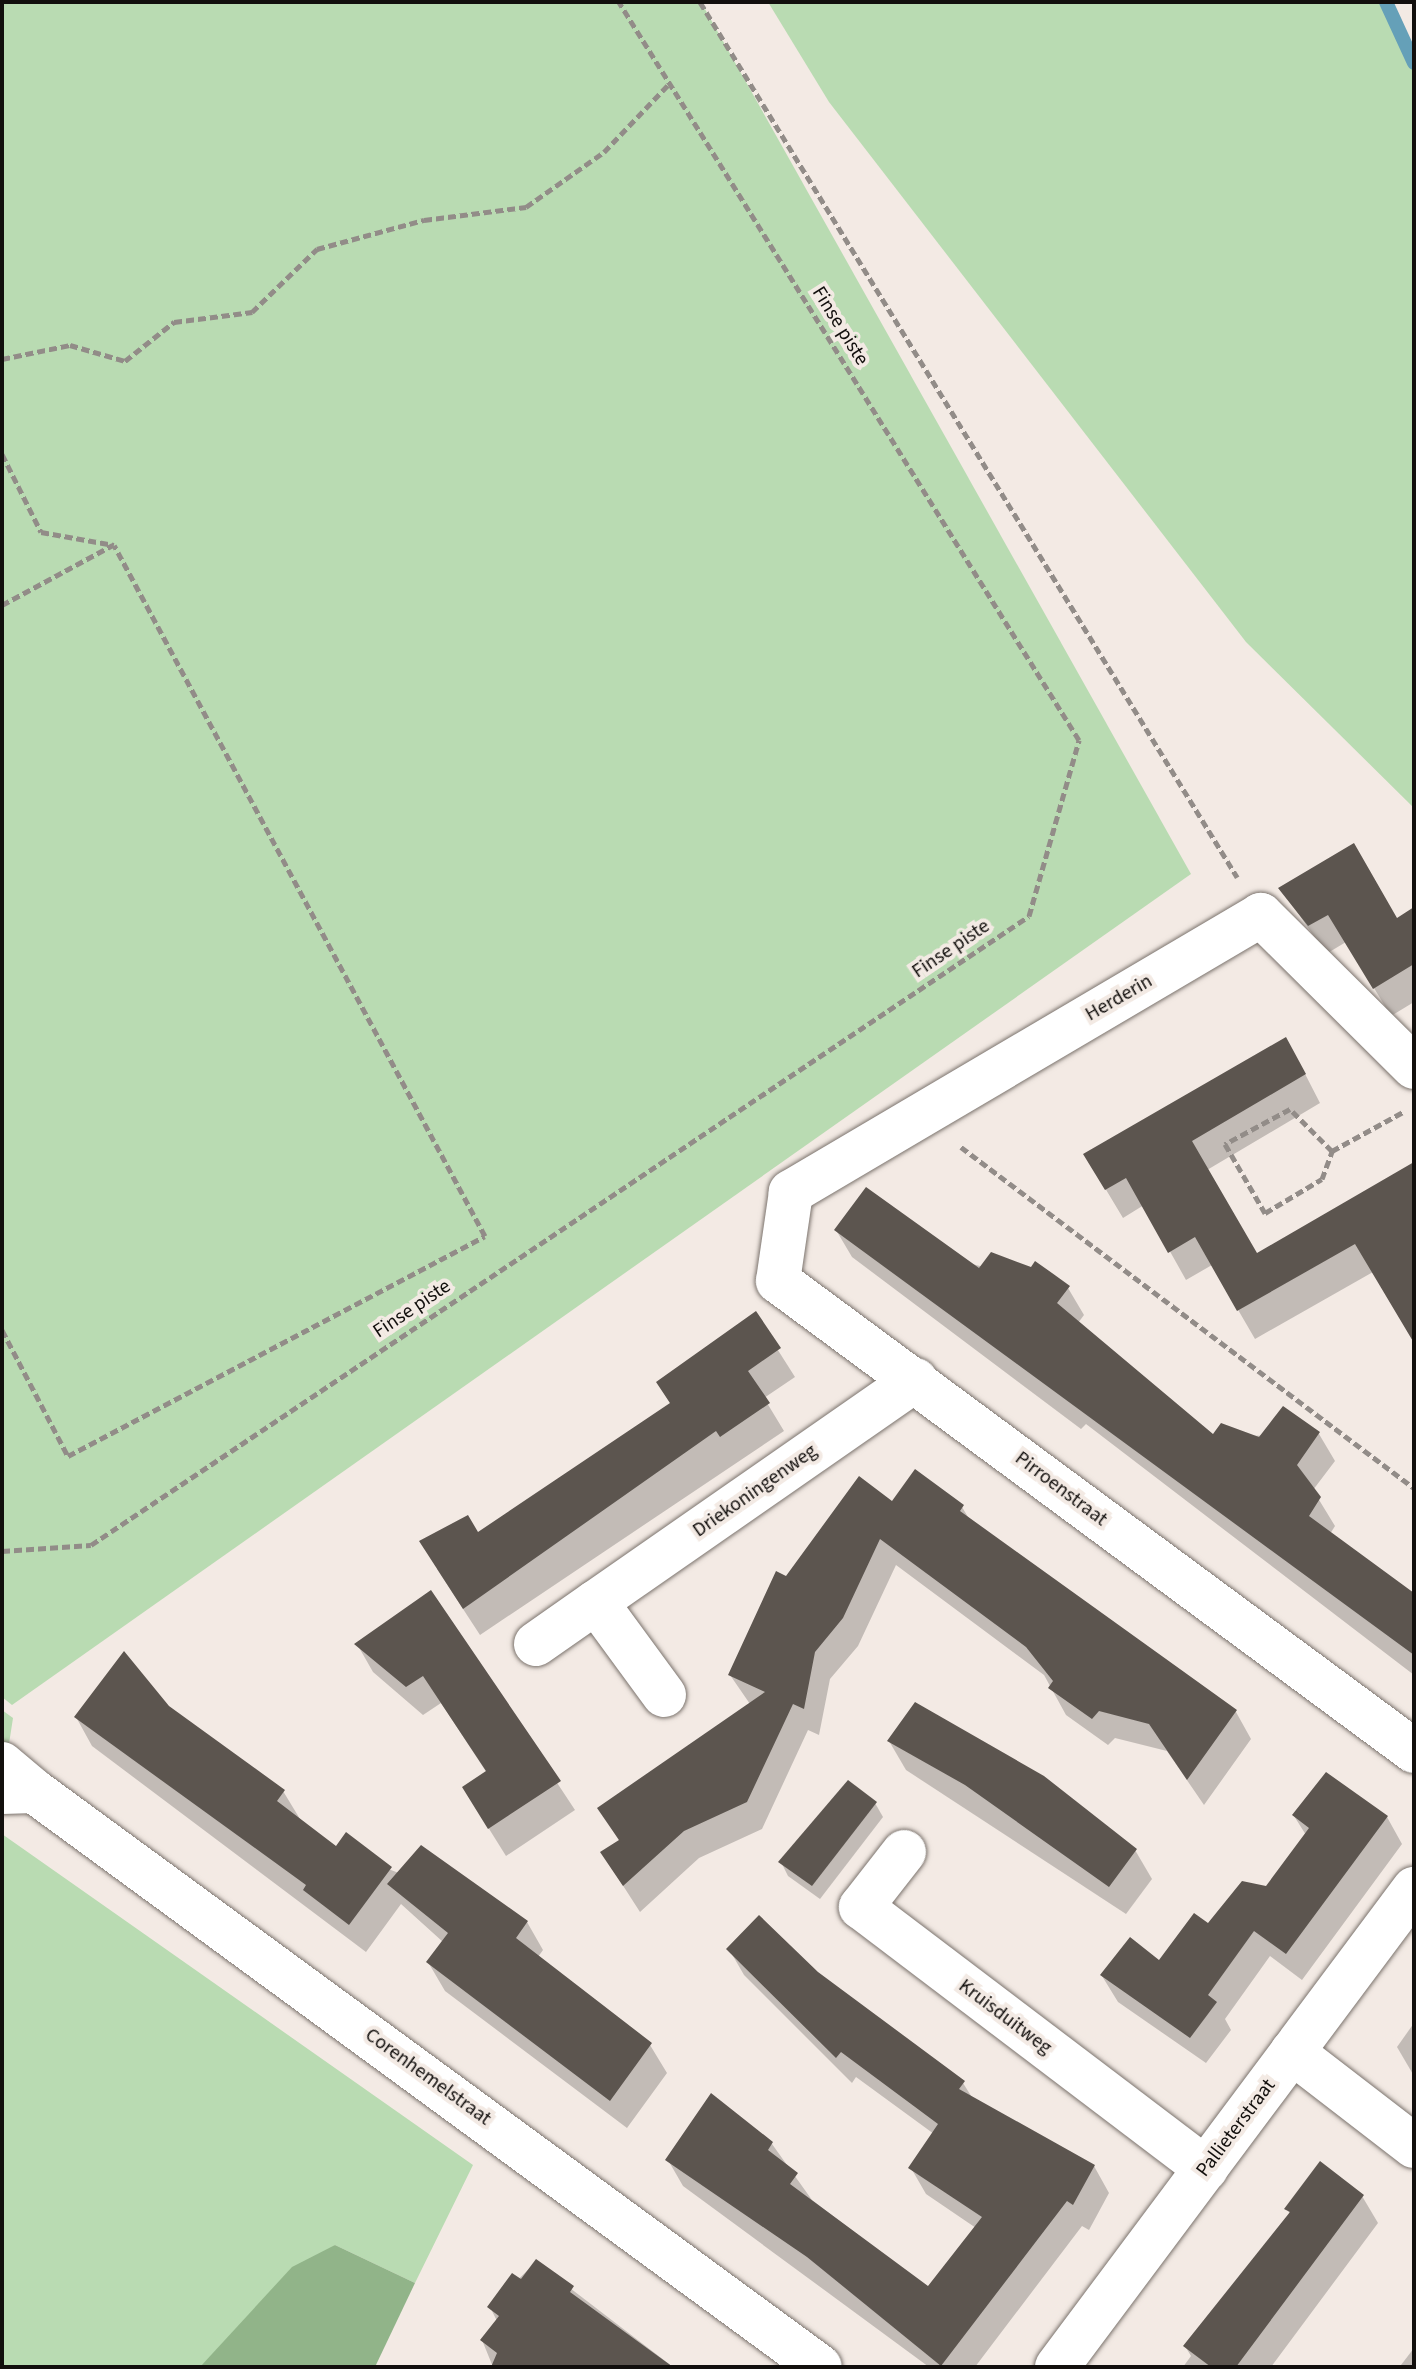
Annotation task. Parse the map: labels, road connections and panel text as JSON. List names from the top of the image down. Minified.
{"streets":{"street":["Herderin","Pirroenstraat","Driekoningenweg","Kruisduitweg","Corenhemelstraat","Pallieterstraat"],"path":["Finse piste"]},"crossings":[["Herderin","Pirroenstraat"],["Pirroenstraat","Driekoningenweg"],["Kruisduitweg","Pallieterstraat"]]}
